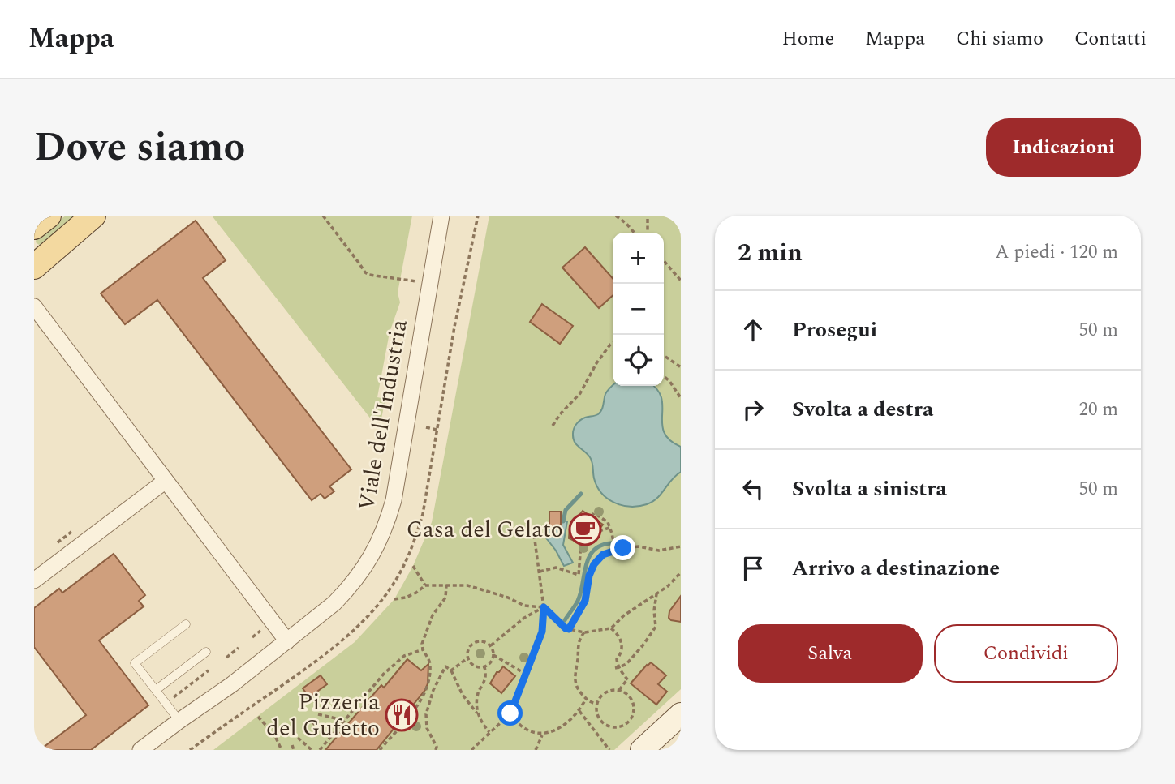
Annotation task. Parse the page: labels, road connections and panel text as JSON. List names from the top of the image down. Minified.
{"streets":{"street":["Viale dell'Industria"]},"places":{"cafe":["Casa del Gelato"],"restaurant":["Pizzeria del Gufetto"]},"page":{"header":"Mappa","nav":["Home","Mappa","Chi siamo","Contatti"],"title":"Dove siamo","buttons":["Indicazioni",["Salva","Condividi"]],"heading":["2 min","A piedi · 120 m"],"map_buttons":["+","−"],"list":[["Prosegui","50 m"],["Svolta a destra","20 m"],["Svolta a sinistra","50 m"],"Arrivo a destinazione"]}}
